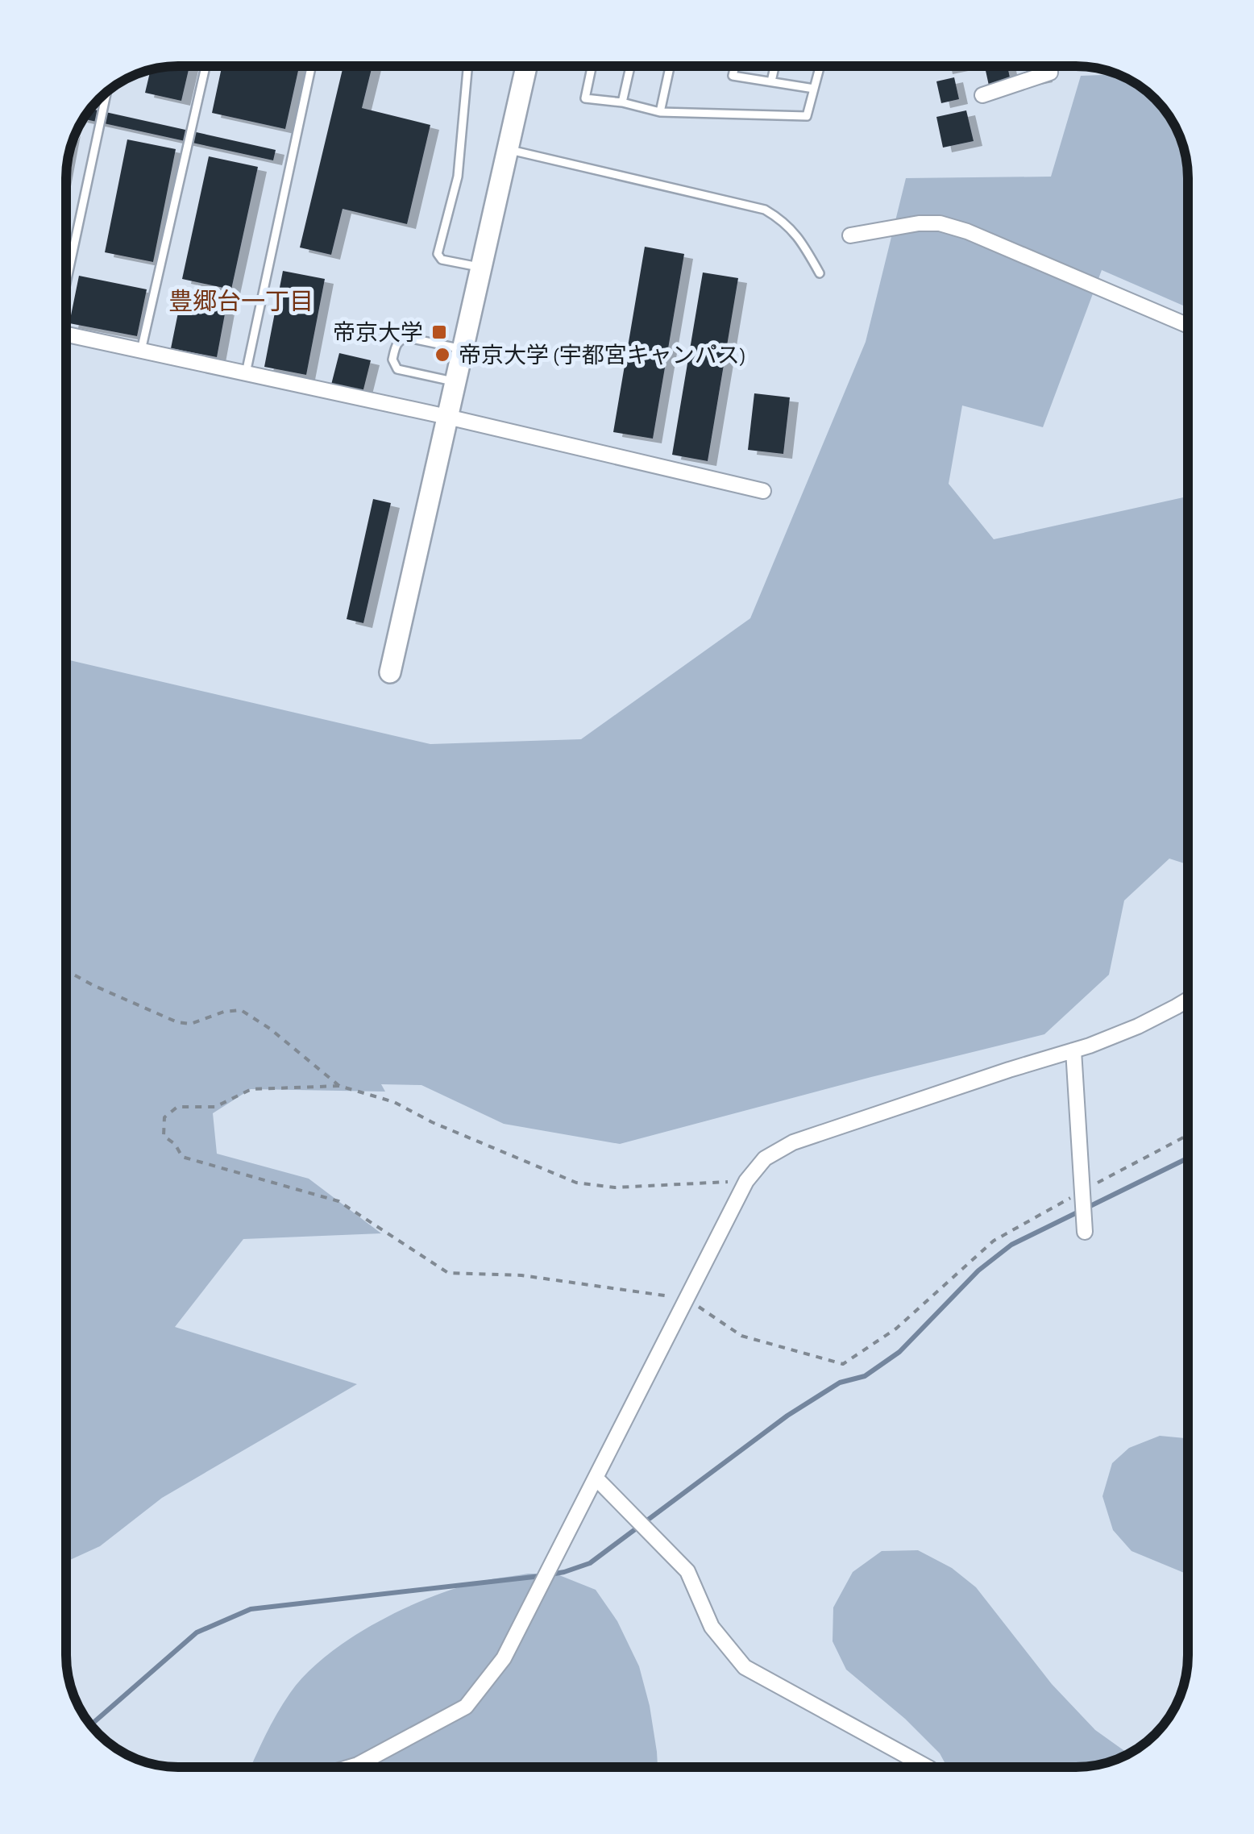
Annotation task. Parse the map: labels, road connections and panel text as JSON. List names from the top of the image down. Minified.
{"districts":["豊郷台一丁目"],"places":{"transit":["帝京大学"],"other":["帝京大学 (宇都宮キャンパス)"]}}
